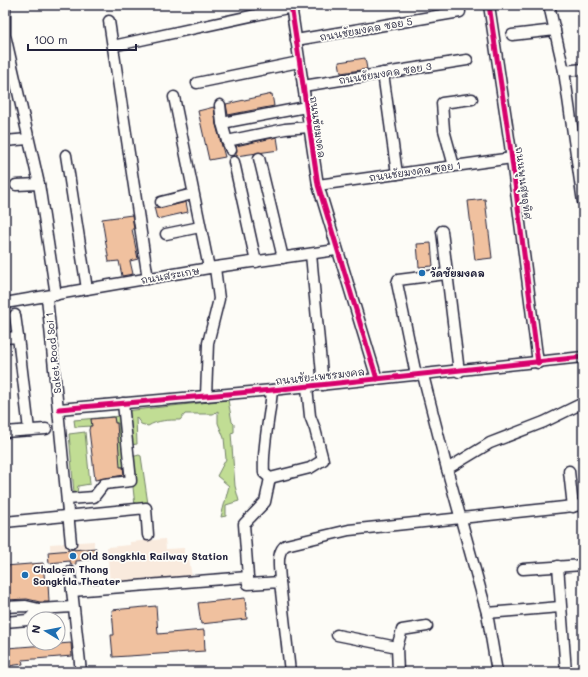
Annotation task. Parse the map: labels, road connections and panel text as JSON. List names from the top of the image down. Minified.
{"streets":{"street":["ถนนชัยมงคล ซอย 5","ถนนชัยมงคล ซอย 3","ถนนชัยมงคล","ถนนชัยมงคล ซอย 1","ถนนพูนสุขอุทิศ","ถนนสระเกษ","Saket Road Soi 1","ถนนชัย-เพชรมงคล"]},"crossings":[["ถนนชัยมงคล ซอย 5","ถนนชัยมงคล"],["ถนนชัยมงคล ซอย 3","ถนนชัยมงคล"],["ถนนชัยมงคล","ถนนชัยมงคล ซอย 1"],["ถนนชัยมงคล","ถนนสระเกษ"],["ถนนชัยมงคล","ถนนชัย-เพชรมงคล"],["ถนนชัยมงคล ซอย 1","ถนนพูนสุขอุทิศ"],["ถนนพูนสุขอุทิศ","ถนนชัย-เพชรมงคล"],["ถนนสระเกษ","Saket Road Soi 1"],["Saket Road Soi 1","ถนนชัย-เพชรมงคล"]],"places":["วัดชัยมงคล","Old Songkhla Railway Station","Chaloem Thong Songkhla Theater"],"scale_bar":"100 m","north":"left"}
